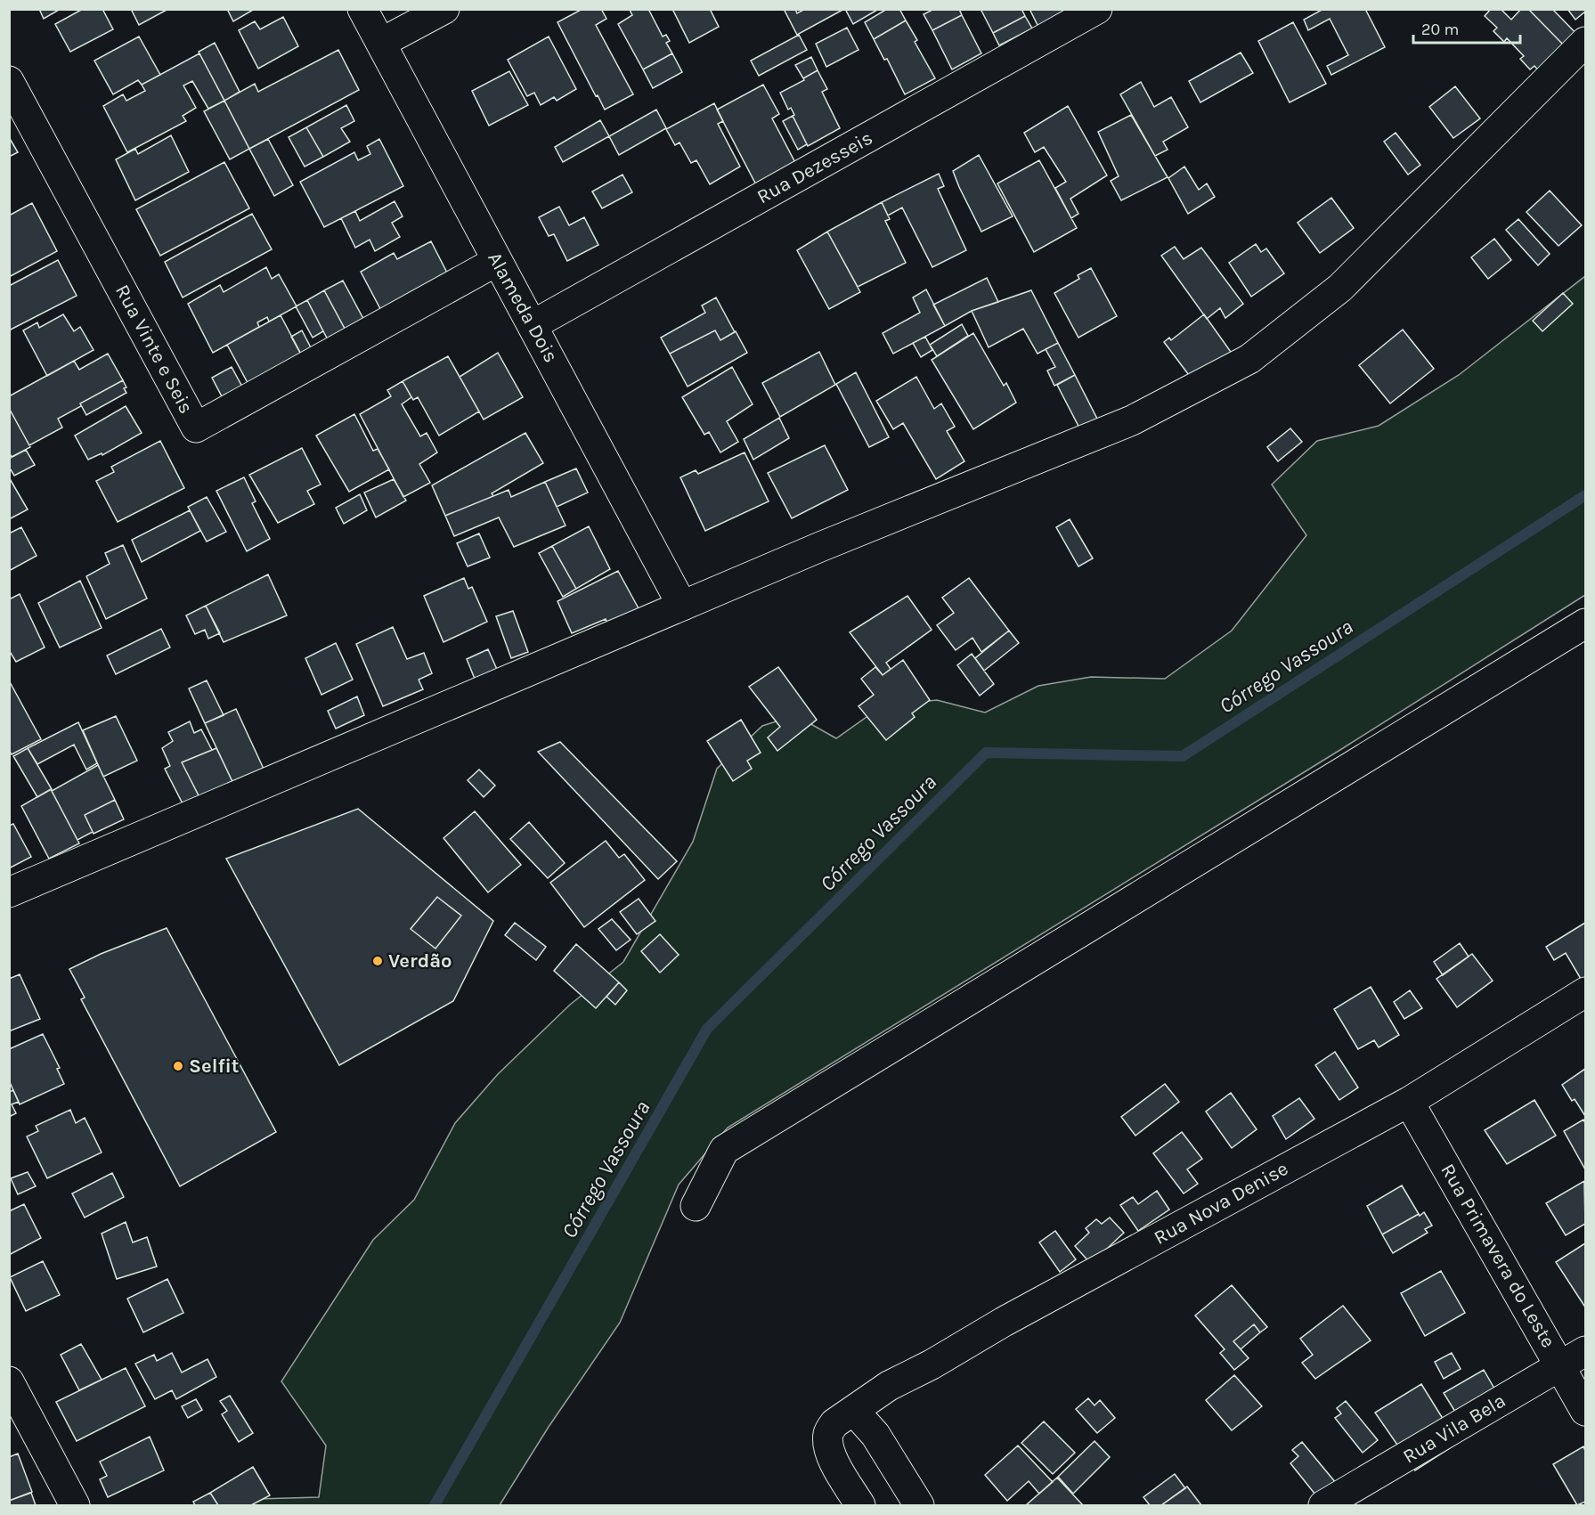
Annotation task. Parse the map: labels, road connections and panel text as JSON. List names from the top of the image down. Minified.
{"streets":{"street":["Rua Dezesseis","Alameda Dois","Rua Vinte e Seis","Rua Nova Denise","Rua Primavera do Leste","Rua Vila Bela"]},"crossings":[["Rua Dezesseis","Alameda Dois"],["Alameda Dois","Rua Vinte e Seis"],["Rua Nova Denise","Rua Primavera do Leste"],["Rua Primavera do Leste","Rua Vila Bela"]],"water":["Córrego Vassoura"],"places":["Verdão","Selfit"],"scale_bar":"20 m"}
